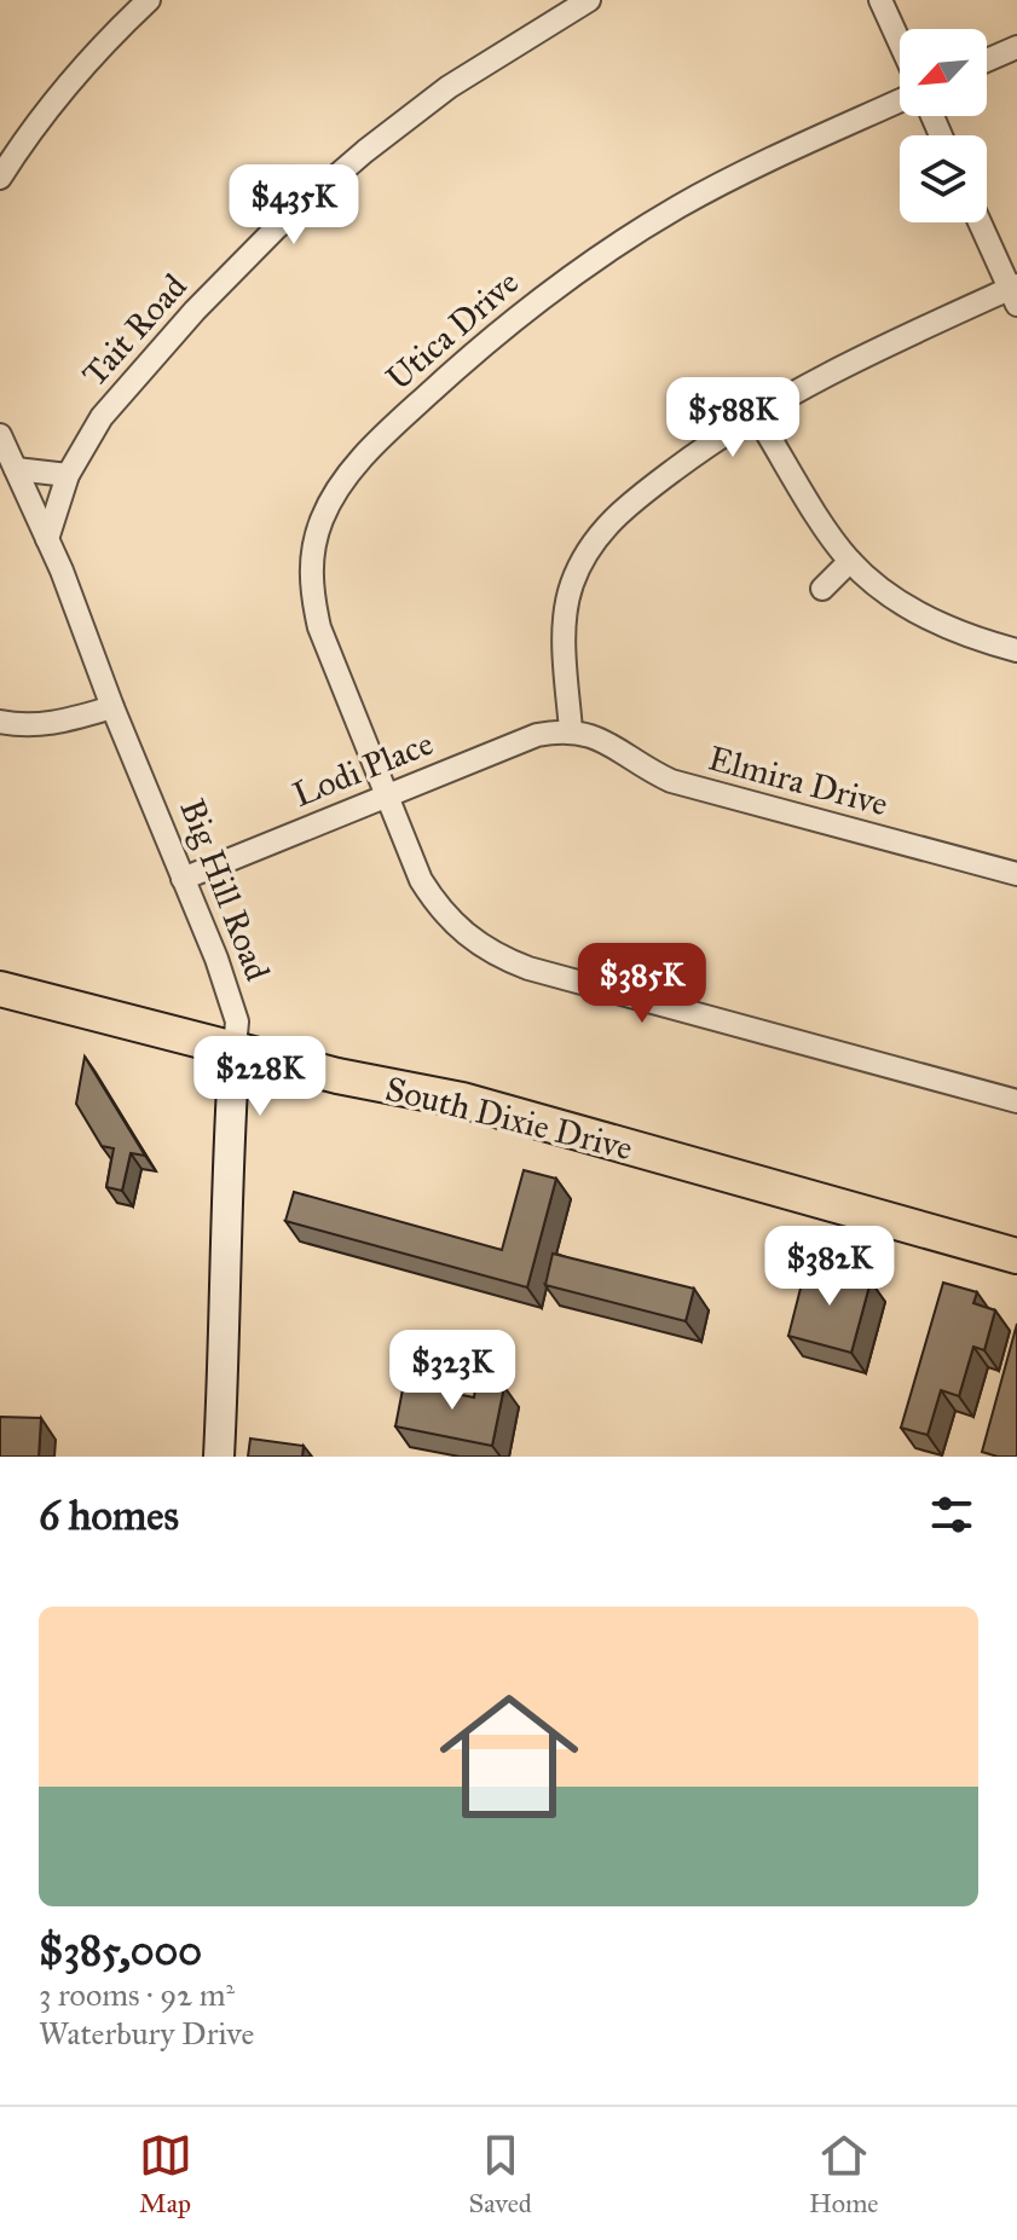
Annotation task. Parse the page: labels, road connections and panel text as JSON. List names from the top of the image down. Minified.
{"streets":{"main road":["South Dixie Drive"],"street":["Tait Road","Utica Drive","Lodi Place","Elmira Drive","Big Hill Road"]},"crossings":[["Tait Road","Big Hill Road"],["Utica Drive","Lodi Place"],["Lodi Place","Elmira Drive"],["Lodi Place","Big Hill Road"],["Big Hill Road","South Dixie Drive"]],"north":"bottom left","page":{"price":["$435K","$588K","$385K","$228K","$382K","$323K"],"heading":"6 homes","list":[{"name":"$385,000","note":"3 rooms · 92 m² · Waterbury Drive"}],"tabs":["Map","Saved","Home"]}}
